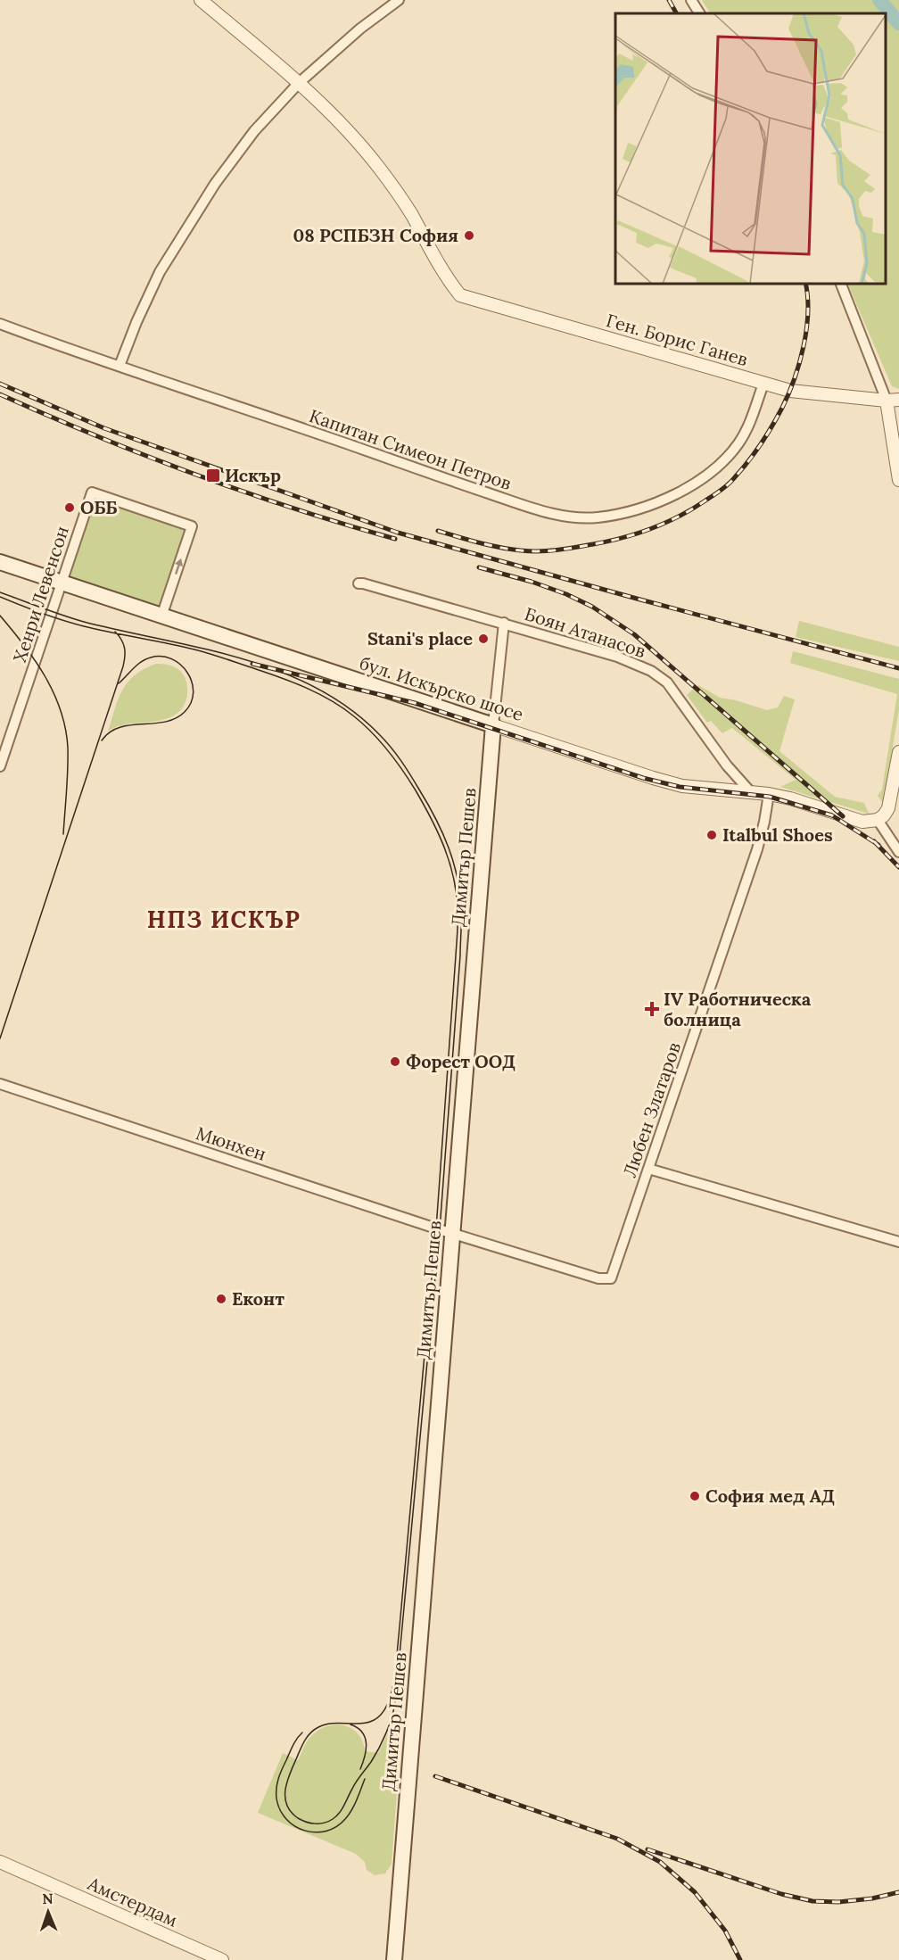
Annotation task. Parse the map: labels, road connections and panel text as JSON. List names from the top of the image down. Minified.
{"streets":{"main road":["бул. Искърско шосе","Димитър Пешев"],"street":["Ген. Борис Ганев","Капитан Симеон Петров","Хенри Левенсон","Боян Атанасов","Любен Златаров","Мюнхен","Амстердам"]},"crossings":[["Ген. Борис Ганев","Капитан Симеон Петров"],["Хенри Левенсон","бул. Искърско шосе"],["Боян Атанасов","бул. Искърско шосе"],["Боян Атанасов","Димитър Пешев"],["бул. Искърско шосе","Димитър Пешев"],["бул. Искърско шосе","Любен Златаров"],["Димитър Пешев","Любен Златаров"],["Димитър Пешев","Мюнхен"],["Любен Златаров","Мюнхен"]],"districts":["НПЗ ИСКЪР"],"places":{"other":["08 РСПБЗН София","ОББ","Stani's place","Italbul Shoes","Форест ООД","Еконт","София мед АД"],"transit":["Искър"],"health":["IV Работническа болница"]},"north":"top"}
